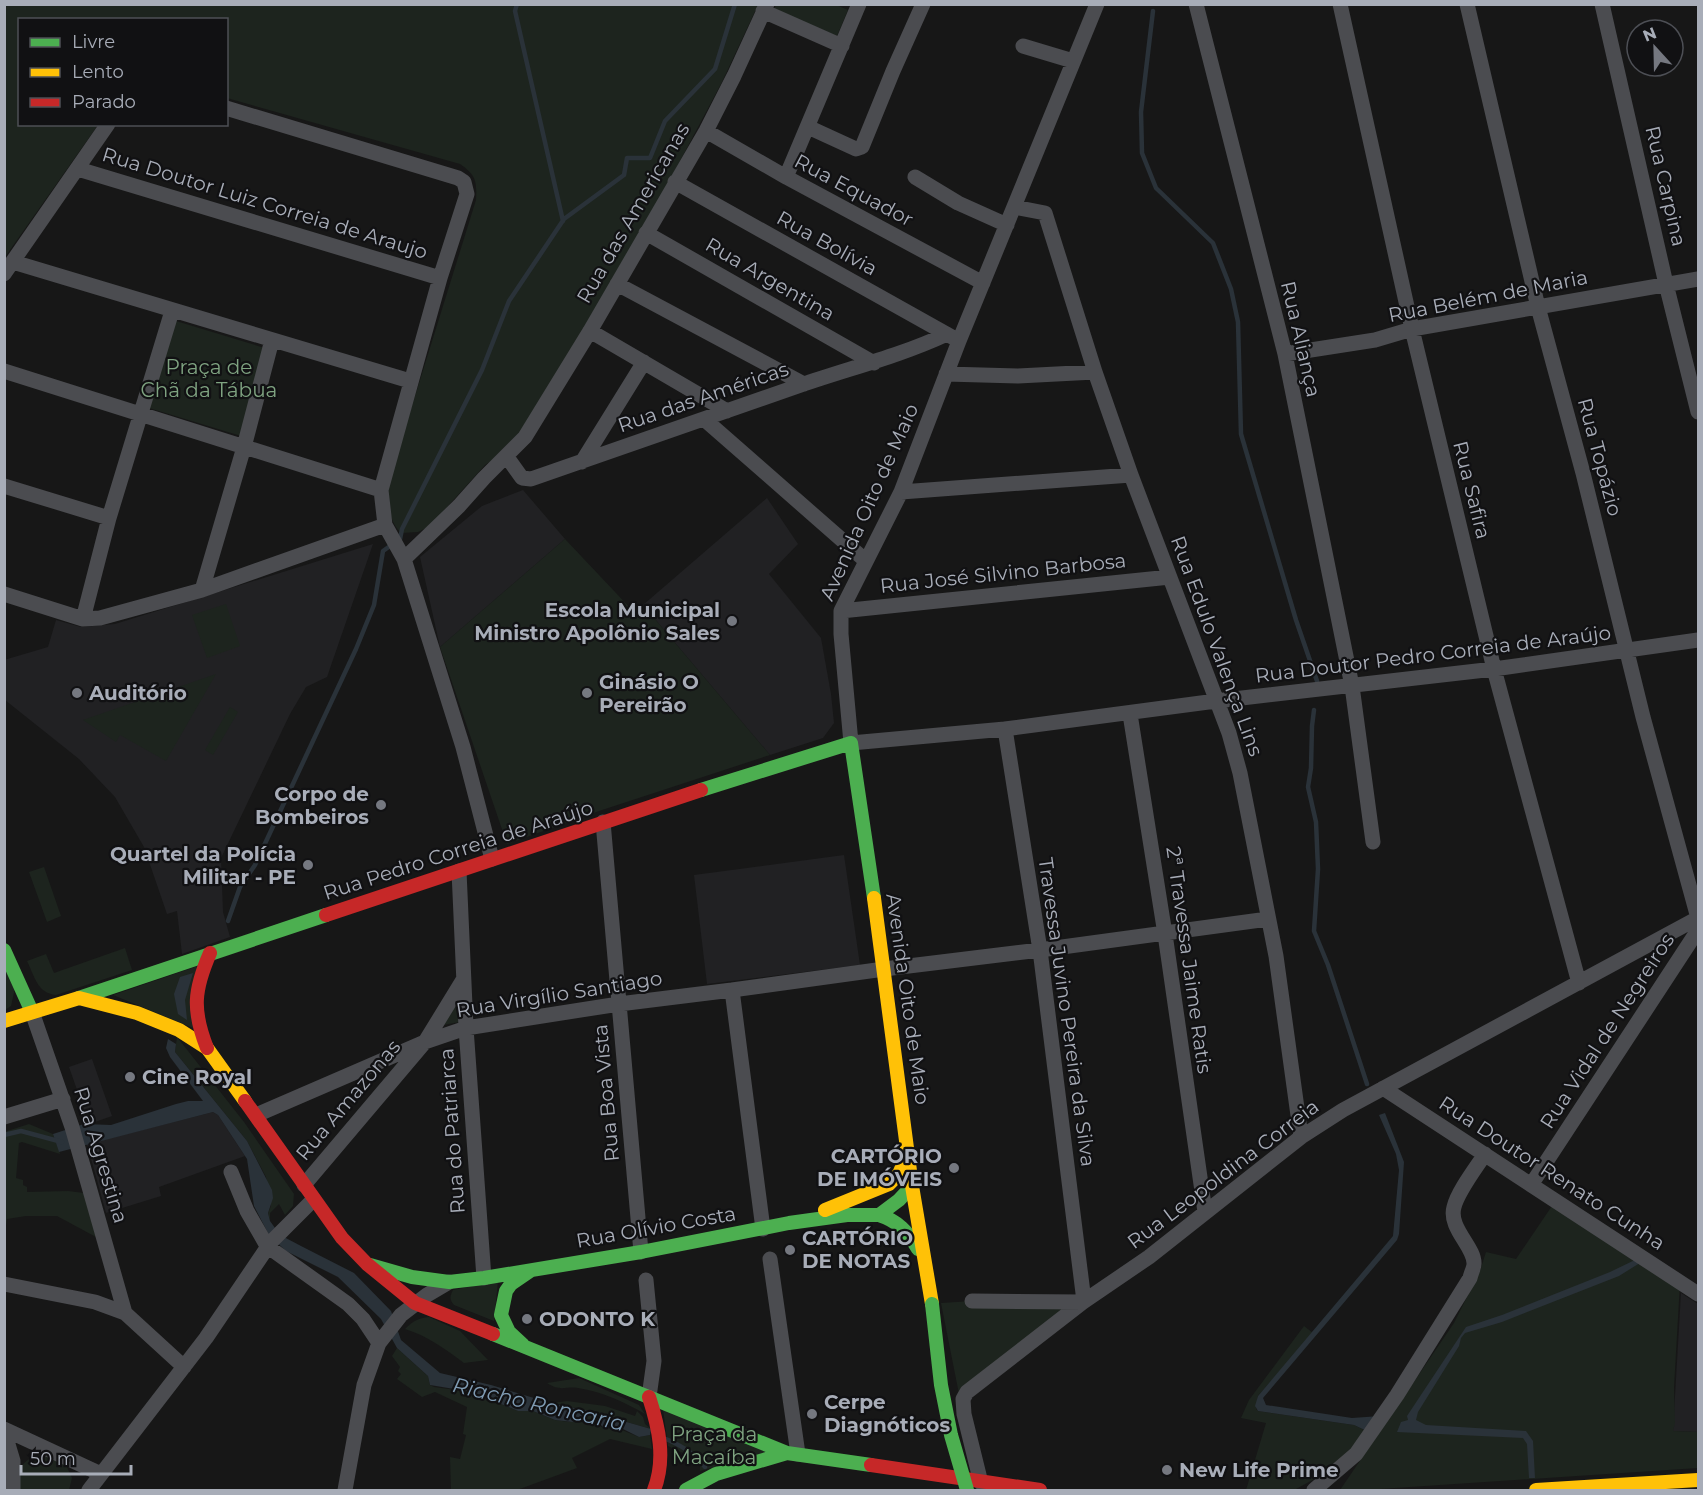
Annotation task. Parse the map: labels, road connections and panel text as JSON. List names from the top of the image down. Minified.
{"streets":{"street":["Rua Carpina","Rua Equador","Rua Doutor Luiz Correia de Araujo","Rua das Americanas","Rua Bolívia","Rua Argentina","Rua Belém de Maria","Rua Aliança","Rua das Américas","Rua Topázio","Rua Safira","Avenida Oito de Maio","Rua José Silvino Barbosa","Rua Edulo Valença Lins","Rua Doutor Pedro Correia de Araújo","Rua Pedro Correia de Araújo","2ª Travessa Jaime Ratis","Rua Virgílio Santiago","Travessa Juvino Pereira da Silva","Rua Vidal de Negreiros","Rua Boa Vista","Rua Amazonas","Rua do Patriarca","Rua Agrestina","Rua Doutor Renato Cunha","Rua Leopoldina Correia","Rua Olívio Costa"]},"crossings":[["Rua Carpina","Rua Belém de Maria"],["Rua Equador","Rua das Americanas"],["Rua Equador","Avenida Oito de Maio"],["Rua das Americanas","Rua Bolívia"],["Rua das Americanas","Rua Argentina"],["Rua das Americanas","Rua das Américas"],["Rua Bolívia","Rua das Américas"],["Rua Bolívia","Avenida Oito de Maio"],["Rua Argentina","Rua das Américas"],["Rua Belém de Maria","Rua Aliança"],["Rua Belém de Maria","Rua Topázio"],["Rua Belém de Maria","Rua Safira"],["Rua Aliança","Rua Doutor Pedro Correia de Araújo"],["Rua das Américas","Avenida Oito de Maio"],["Rua Topázio","Rua Doutor Pedro Correia de Araújo"],["Rua Topázio","Rua Vidal de Negreiros"],["Rua Topázio","Rua Leopoldina Correia"],["Rua Safira","Rua Doutor Pedro Correia de Araújo"],["Rua Safira","Rua Leopoldina Correia"],["Avenida Oito de Maio","Rua José Silvino Barbosa"],["Avenida Oito de Maio","Rua Edulo Valença Lins"],["Avenida Oito de Maio","Rua Doutor Pedro Correia de Araújo"],["Avenida Oito de Maio","Rua Pedro Correia de Araújo"],["Avenida Oito de Maio","Rua Virgílio Santiago"],["Avenida Oito de Maio","Rua Olívio Costa"],["Rua José Silvino Barbosa","Rua Edulo Valença Lins"],["Rua Edulo Valença Lins","Rua Doutor Pedro Correia de Araújo"],["Rua Edulo Valença Lins","Rua Virgílio Santiago"],["Rua Edulo Valença Lins","Rua Leopoldina Correia"],["Rua Doutor Pedro Correia de Araújo","Rua Pedro Correia de Araújo"],["Rua Doutor Pedro Correia de Araújo","2ª Travessa Jaime Ratis"],["Rua Doutor Pedro Correia de Araújo","Travessa Juvino Pereira da Silva"],["Rua Pedro Correia de Araújo","Rua Boa Vista"],["Rua Pedro Correia de Araújo","Rua do Patriarca"],["Rua Pedro Correia de Araújo","Rua Agrestina"],["2ª Travessa Jaime Ratis","Rua Virgílio Santiago"],["2ª Travessa Jaime Ratis","Rua Leopoldina Correia"],["Rua Virgílio Santiago","Travessa Juvino Pereira da Silva"],["Rua Virgílio Santiago","Rua Boa Vista"],["Rua Virgílio Santiago","Rua Amazonas"],["Rua Virgílio Santiago","Rua do Patriarca"],["Travessa Juvino Pereira da Silva","Rua Leopoldina Correia"],["Rua Vidal de Negreiros","Rua Doutor Renato Cunha"],["Rua Vidal de Negreiros","Rua Leopoldina Correia"],["Rua Boa Vista","Rua Olívio Costa"],["Rua Amazonas","Rua do Patriarca"],["Rua do Patriarca","Rua Olívio Costa"],["Rua Doutor Renato Cunha","Rua Leopoldina Correia"]],"water":["Riacho Roncaria"],"parks":["Praça de Chã da Tábua","Praça da Macaíba"],"places":["Escola Municipal Ministro Apolônio Sales","Auditório","Ginásio O Pereirão","Corpo de Bombeiros","Quartel da Polícia Militar - PE","Cine Royal","CARTÓRIO DE IMÓVEIS","CARTÓRIO DE NOTAS","ODONTO K","Cerpe Diagnóticos","New Life Prime"],"legend":["Livre","Lento","Parado"],"scale_bar":"50 m","north":"top"}
